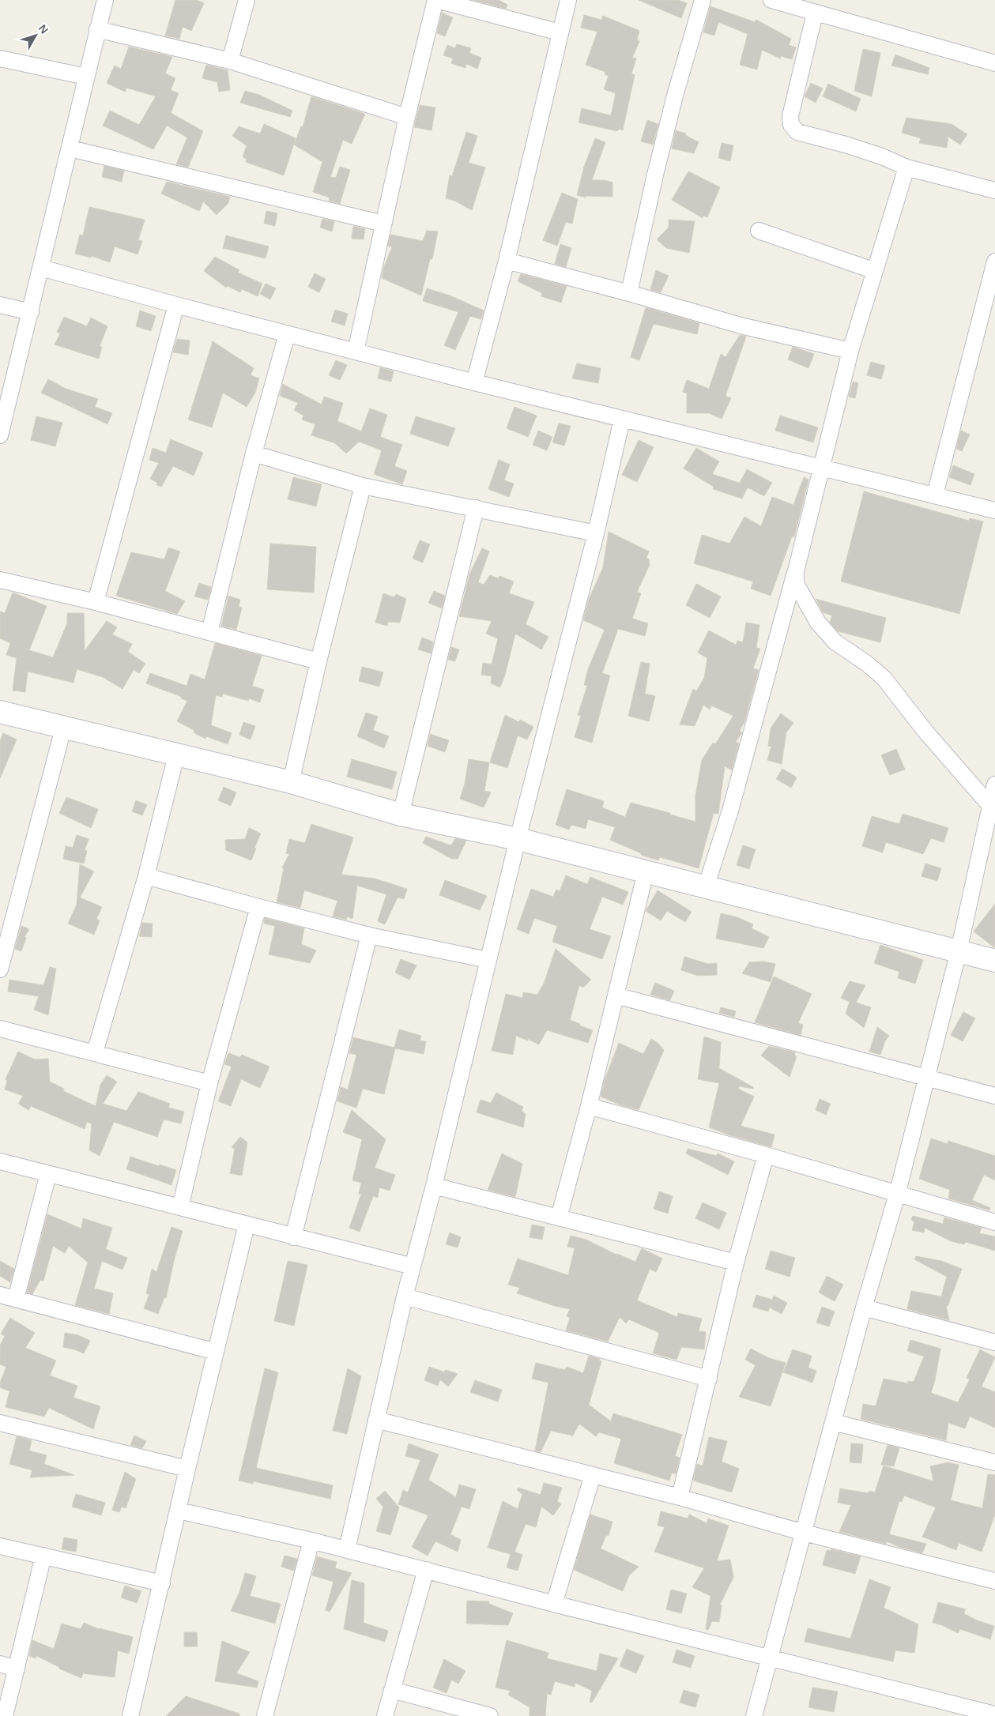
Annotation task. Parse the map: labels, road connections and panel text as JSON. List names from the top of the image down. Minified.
{"north":"top right"}
